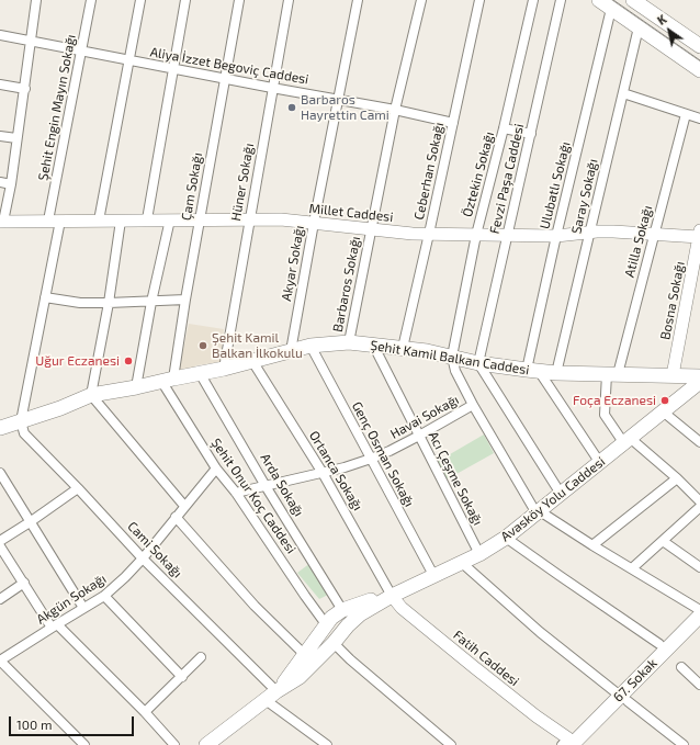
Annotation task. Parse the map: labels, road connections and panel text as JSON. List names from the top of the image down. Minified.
{"streets":{"main road":["Şehit Kamil Balkan Caddesi","Avasköy Yolu Caddesi","67. Sokak"],"street":["Aliya İzzet Begoviç Caddesi","Şehit Engin Mayın Sokağı","Ceberhan Sokağı","Öztekin Sokağı","Fevzi Paşa Caddesi","Hüner Sokağı","Ulubatlı Sokağı","Çam Sokağı","Saray Sokağı","Millet Caddesi","Atilla Sokağı","Akyar Sokağı","Barbaros Sokağı","Bosna Sokağı","Havai Sokağı","Genç Osman Sokağı","Ortanca Sokağı","Acı Çeşme Sokağı","Arda Sokağı","Şehit Onur Koç Caddesi","Cami Sokağı","Akgün Sokağı","Fatih Caddesi"]},"crossings":[["Aliya İzzet Begoviç Caddesi","Şehit Engin Mayın Sokağı"],["Aliya İzzet Begoviç Caddesi","Ceberhan Sokağı"],["Aliya İzzet Begoviç Caddesi","Hüner Sokağı"],["Aliya İzzet Begoviç Caddesi","Çam Sokağı"],["Aliya İzzet Begoviç Caddesi","Akyar Sokağı"],["Aliya İzzet Begoviç Caddesi","Barbaros Sokağı"],["Şehit Engin Mayın Sokağı","Millet Caddesi"],["Şehit Engin Mayın Sokağı","Şehit Kamil Balkan Caddesi"],["Şehit Engin Mayın Sokağı","Cami Sokağı"],["Ceberhan Sokağı","Millet Caddesi"],["Ceberhan Sokağı","Şehit Kamil Balkan Caddesi"],["Öztekin Sokağı","Millet Caddesi"],["Öztekin Sokağı","Şehit Kamil Balkan Caddesi"],["Fevzi Paşa Caddesi","Millet Caddesi"],["Fevzi Paşa Caddesi","Şehit Kamil Balkan Caddesi"],["Hüner Sokağı","Millet Caddesi"],["Hüner Sokağı","Şehit Kamil Balkan Caddesi"],["Ulubatlı Sokağı","Millet Caddesi"],["Ulubatlı Sokağı","Şehit Kamil Balkan Caddesi"],["Çam Sokağı","Millet Caddesi"],["Çam Sokağı","Şehit Kamil Balkan Caddesi"],["Çam Sokağı","Şehit Onur Koç Caddesi"],["Saray Sokağı","Millet Caddesi"],["Saray Sokağı","Şehit Kamil Balkan Caddesi"],["Millet Caddesi","Atilla Sokağı"],["Millet Caddesi","Akyar Sokağı"],["Millet Caddesi","Barbaros Sokağı"],["Millet Caddesi","Bosna Sokağı"],["Atilla Sokağı","Şehit Kamil Balkan Caddesi"],["Atilla Sokağı","Avasköy Yolu Caddesi"],["Akyar Sokağı","Şehit Kamil Balkan Caddesi"],["Barbaros Sokağı","Şehit Kamil Balkan Caddesi"],["Bosna Sokağı","Şehit Kamil Balkan Caddesi"],["Şehit Kamil Balkan Caddesi","Genç Osman Sokağı"],["Şehit Kamil Balkan Caddesi","Ortanca Sokağı"],["Şehit Kamil Balkan Caddesi","Acı Çeşme Sokağı"],["Şehit Kamil Balkan Caddesi","Arda Sokağı"],["Şehit Kamil Balkan Caddesi","Şehit Onur Koç Caddesi"],["Şehit Kamil Balkan Caddesi","Cami Sokağı"],["Havai Sokağı","Genç Osman Sokağı"],["Havai Sokağı","Ortanca Sokağı"],["Havai Sokağı","Acı Çeşme Sokağı"],["Havai Sokağı","Arda Sokağı"],["Havai Sokağı","Şehit Onur Koç Caddesi"],["Genç Osman Sokağı","Avasköy Yolu Caddesi"],["Ortanca Sokağı","Avasköy Yolu Caddesi"],["Ortanca Sokağı","Fatih Caddesi"],["Acı Çeşme Sokağı","Avasköy Yolu Caddesi"],["Arda Sokağı","Şehit Onur Koç Caddesi"],["Arda Sokağı","Avasköy Yolu Caddesi"],["Şehit Onur Koç Caddesi","Avasköy Yolu Caddesi"],["Şehit Onur Koç Caddesi","Akgün Sokağı"],["Avasköy Yolu Caddesi","Cami Sokağı"],["Avasköy Yolu Caddesi","Fatih Caddesi"],["Cami Sokağı","Akgün Sokağı"],["Fatih Caddesi","67. Sokak"]],"places":["Barbaros Hayrettin Cami","Şehit Kamil Balkan İlkokulu","Uğur Eczanesi","Foça Eczanesi"],"scale_bar":"100 m","north":"top left"}
